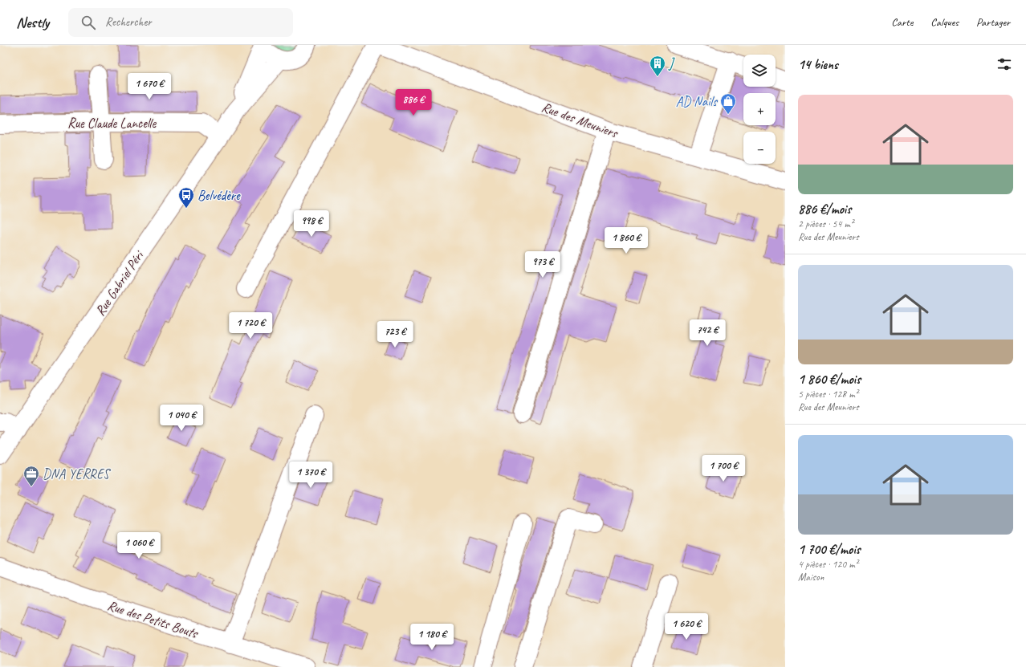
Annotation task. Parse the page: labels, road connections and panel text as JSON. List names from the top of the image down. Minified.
{"streets":{"street":["Rue des Meuniers","Rue Claude Lancelle","Rue Gabriel Péri","Rue des Petits Bouts"]},"crossings":[["Rue Claude Lancelle","Rue Gabriel Péri"]],"places":{"building":["J"],"shop":["AD Nails"],"bus stop":["Belvédère"],"office":["DNA YERRES"]},"page":{"header":"Nestly","search":"Rechercher","nav":["Carte","Calques","Partager"],"heading":"14 biens","map_buttons":["+","−"],"price":["1 670 €","886 €","998 €","1 860 €","973 €","1 720 €","742 €","723 €","1 040 €","1 700 €","1 370 €","1 060 €","1 620 €","1 180 €"],"list":[{"name":"886 €/mois","note":"2 pièces · 54 m² · Rue des Meuniers"},{"name":"1 860 €/mois","note":"5 pièces · 128 m² · Rue des Meuniers"},{"name":"1 700 €/mois","note":"4 pièces · 120 m² · Maison"}]}}
